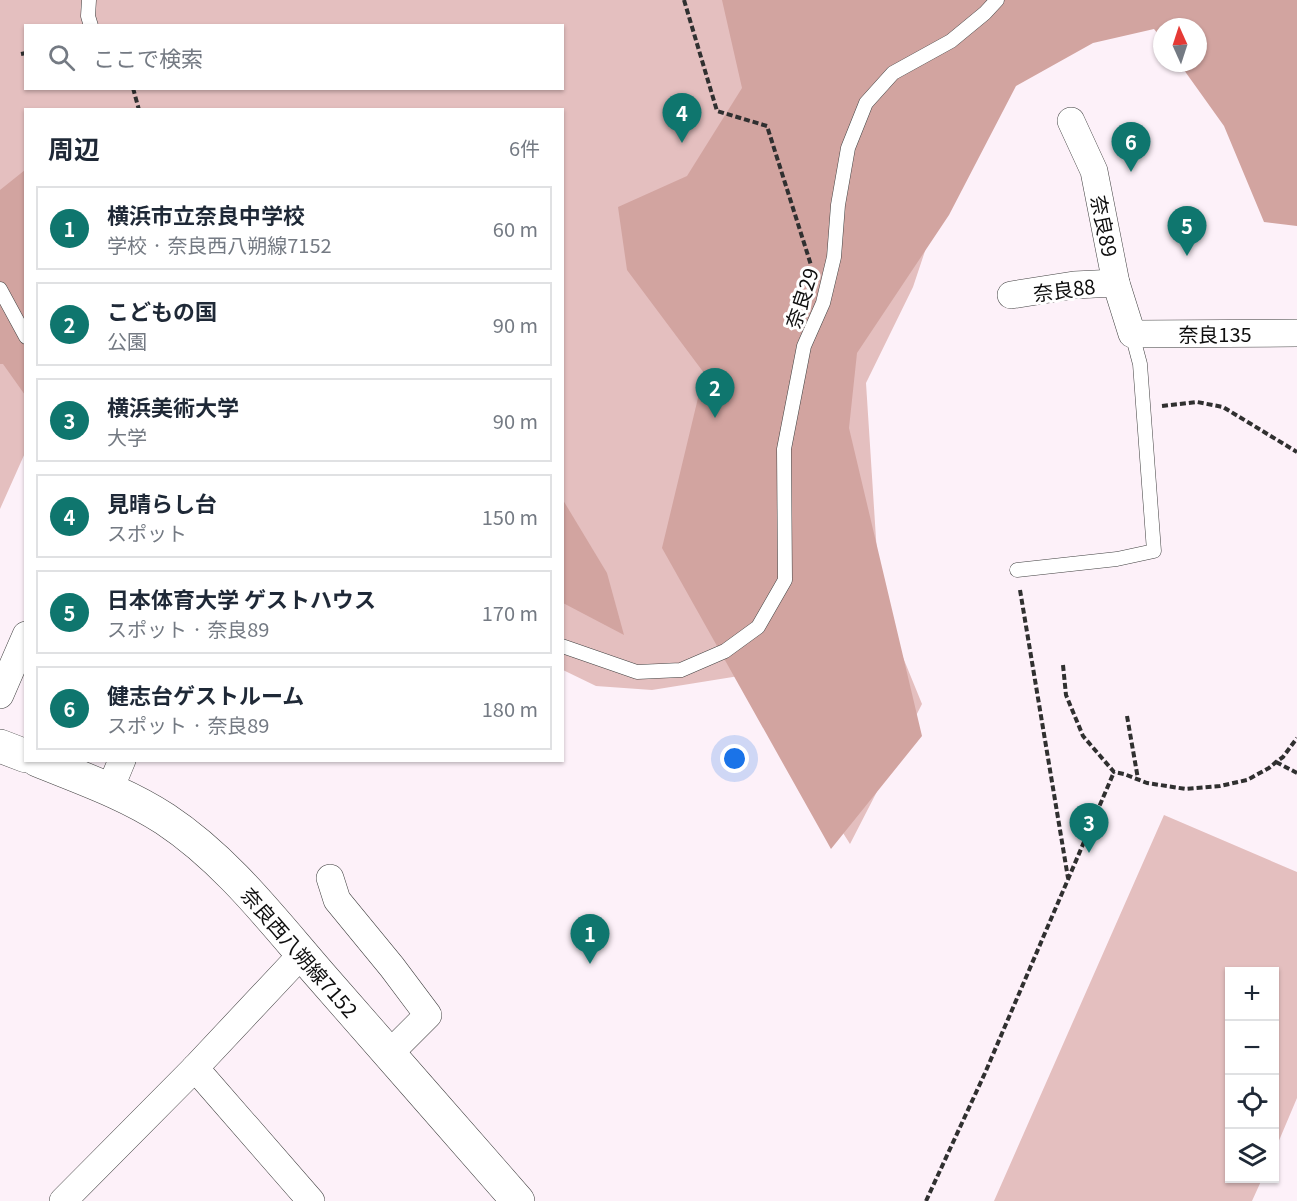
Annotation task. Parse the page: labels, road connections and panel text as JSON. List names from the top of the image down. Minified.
{"streets":{"street":["奈良89","奈良88","奈良135","奈良西八朔線7152"],"lane":["奈良29"]},"crossings":[["奈良89","奈良88"],["奈良89","奈良135"]],"north":"top","page":{"search":"ここで検索","pins":["4","6","5","2","3","1"],"heading":["周辺","6件"],"list":[{"mark":"1","name":"横浜市立奈良中学校","note":"学校 · 奈良西八朔線7152","value":"60 m"},{"mark":"2","name":"こどもの国","note":"公園","value":"90 m"},{"mark":"3","name":"横浜美術大学","note":"大学","value":"90 m"},{"mark":"4","name":"見晴らし台","note":"スポット","value":"150 m"},{"mark":"5","name":"日本体育大学 ゲストハウス","note":"スポット · 奈良89","value":"170 m"},{"mark":"6","name":"健志台ゲストルーム","note":"スポット · 奈良89","value":"180 m"}],"map_buttons":["+","−"]}}
